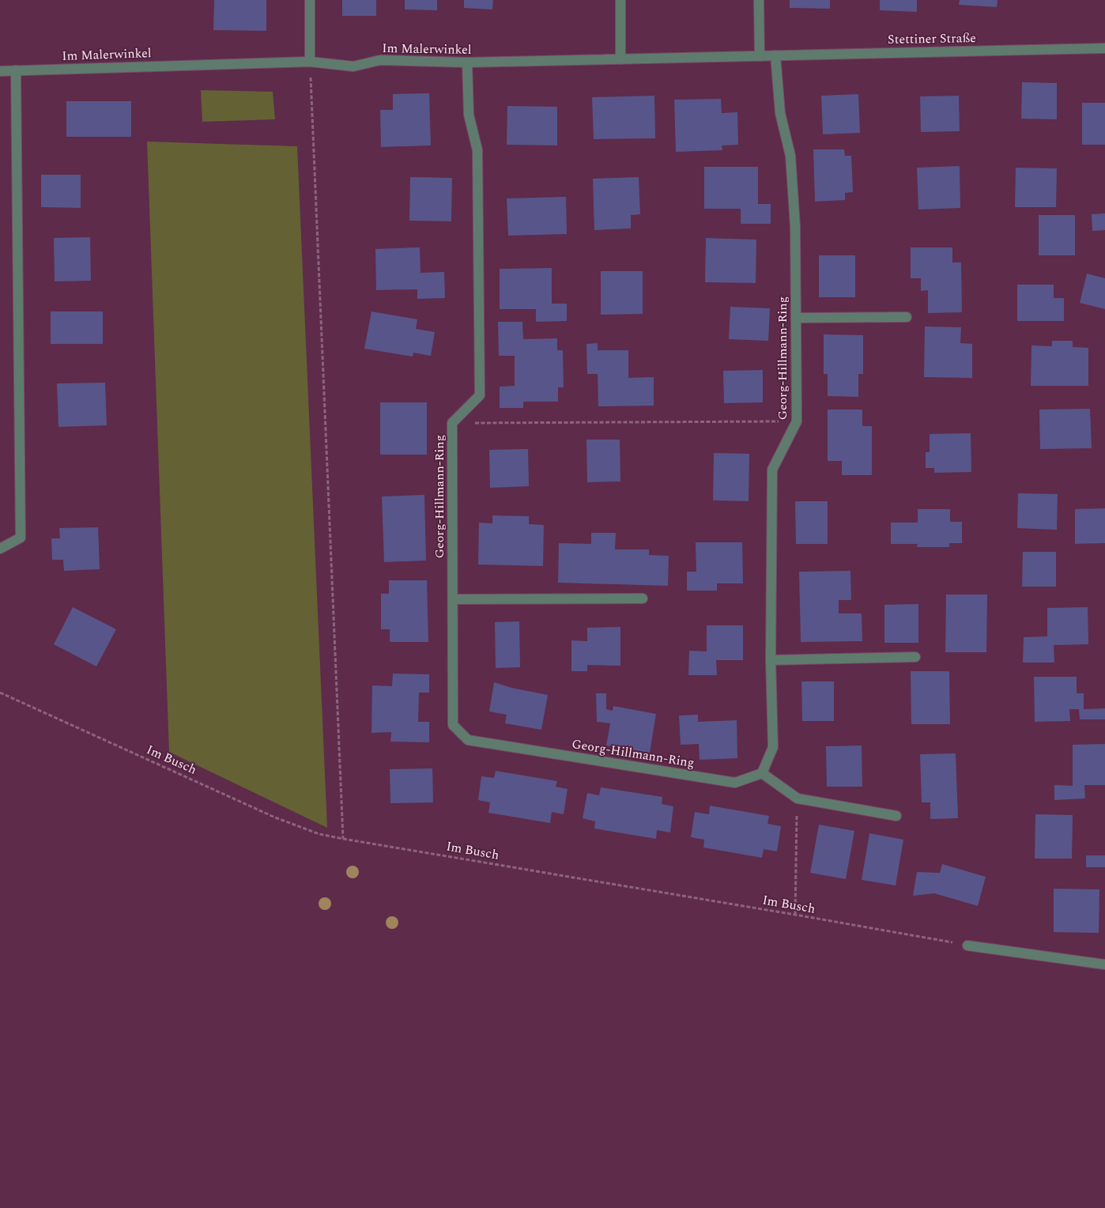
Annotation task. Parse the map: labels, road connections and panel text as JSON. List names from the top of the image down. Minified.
{"streets":{"street":["Stettiner Straße","Im Malerwinkel","Georg-Hillmann-Ring"],"path":["Im Busch"]},"crossings":[["Stettiner Straße","Im Malerwinkel"],["Stettiner Straße","Georg-Hillmann-Ring"],["Im Malerwinkel","Georg-Hillmann-Ring"]]}
